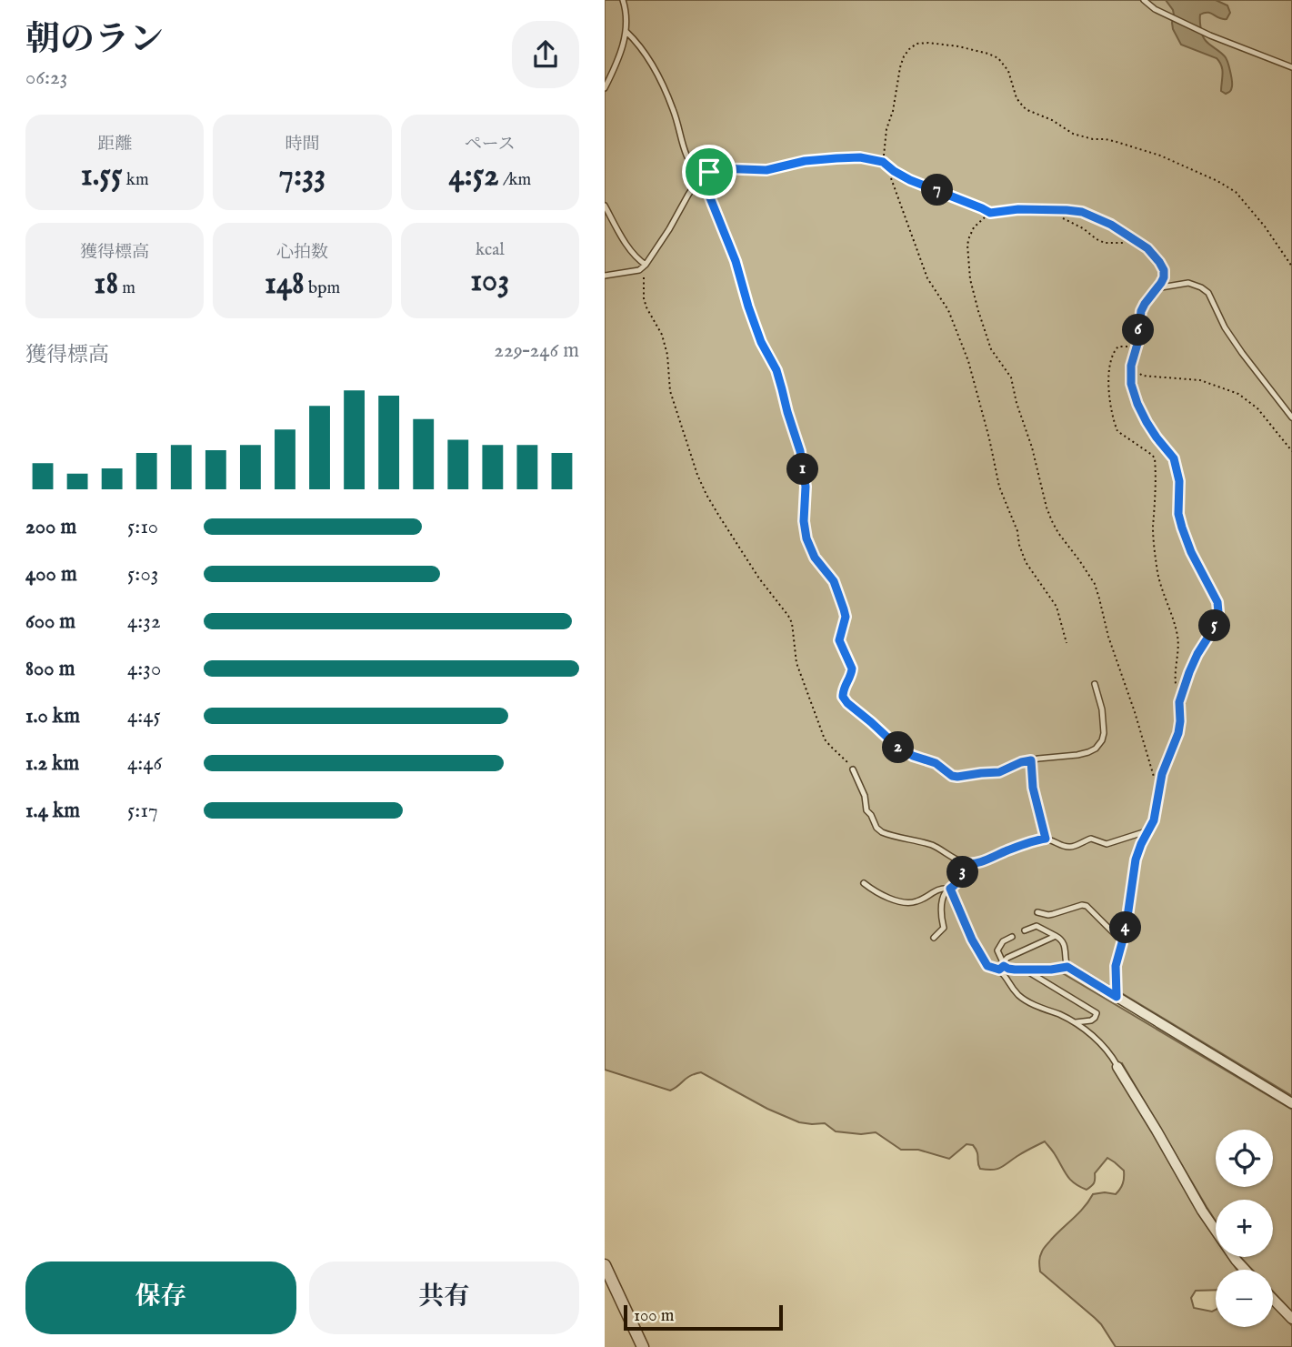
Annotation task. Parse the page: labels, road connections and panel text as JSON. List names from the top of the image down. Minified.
{"scale_bar":"100 m","page":{"heading":["朝のラン","06:23"],"stats":[["距離","1.55 km"],["時間","7:33"],["ペース","4:52 /km"],["獲得標高","18 m"],["心拍数","148 bpm"],["kcal","103"]],"pins":["7","6","1","5","2","3","4"],"chart":["獲得標高","229–246 m"],"list":[{"name":"200 m","note":"5:10"},{"name":"400 m","note":"5:03"},{"name":"600 m","note":"4:32"},{"name":"800 m","note":"4:30"},{"name":"1.0 km","note":"4:45"},{"name":"1.2 km","note":"4:46"},{"name":"1.4 km","note":"5:17"}],"map_buttons":["+","−"],"buttons":["保存","共有"],"scale":"100 m"}}
